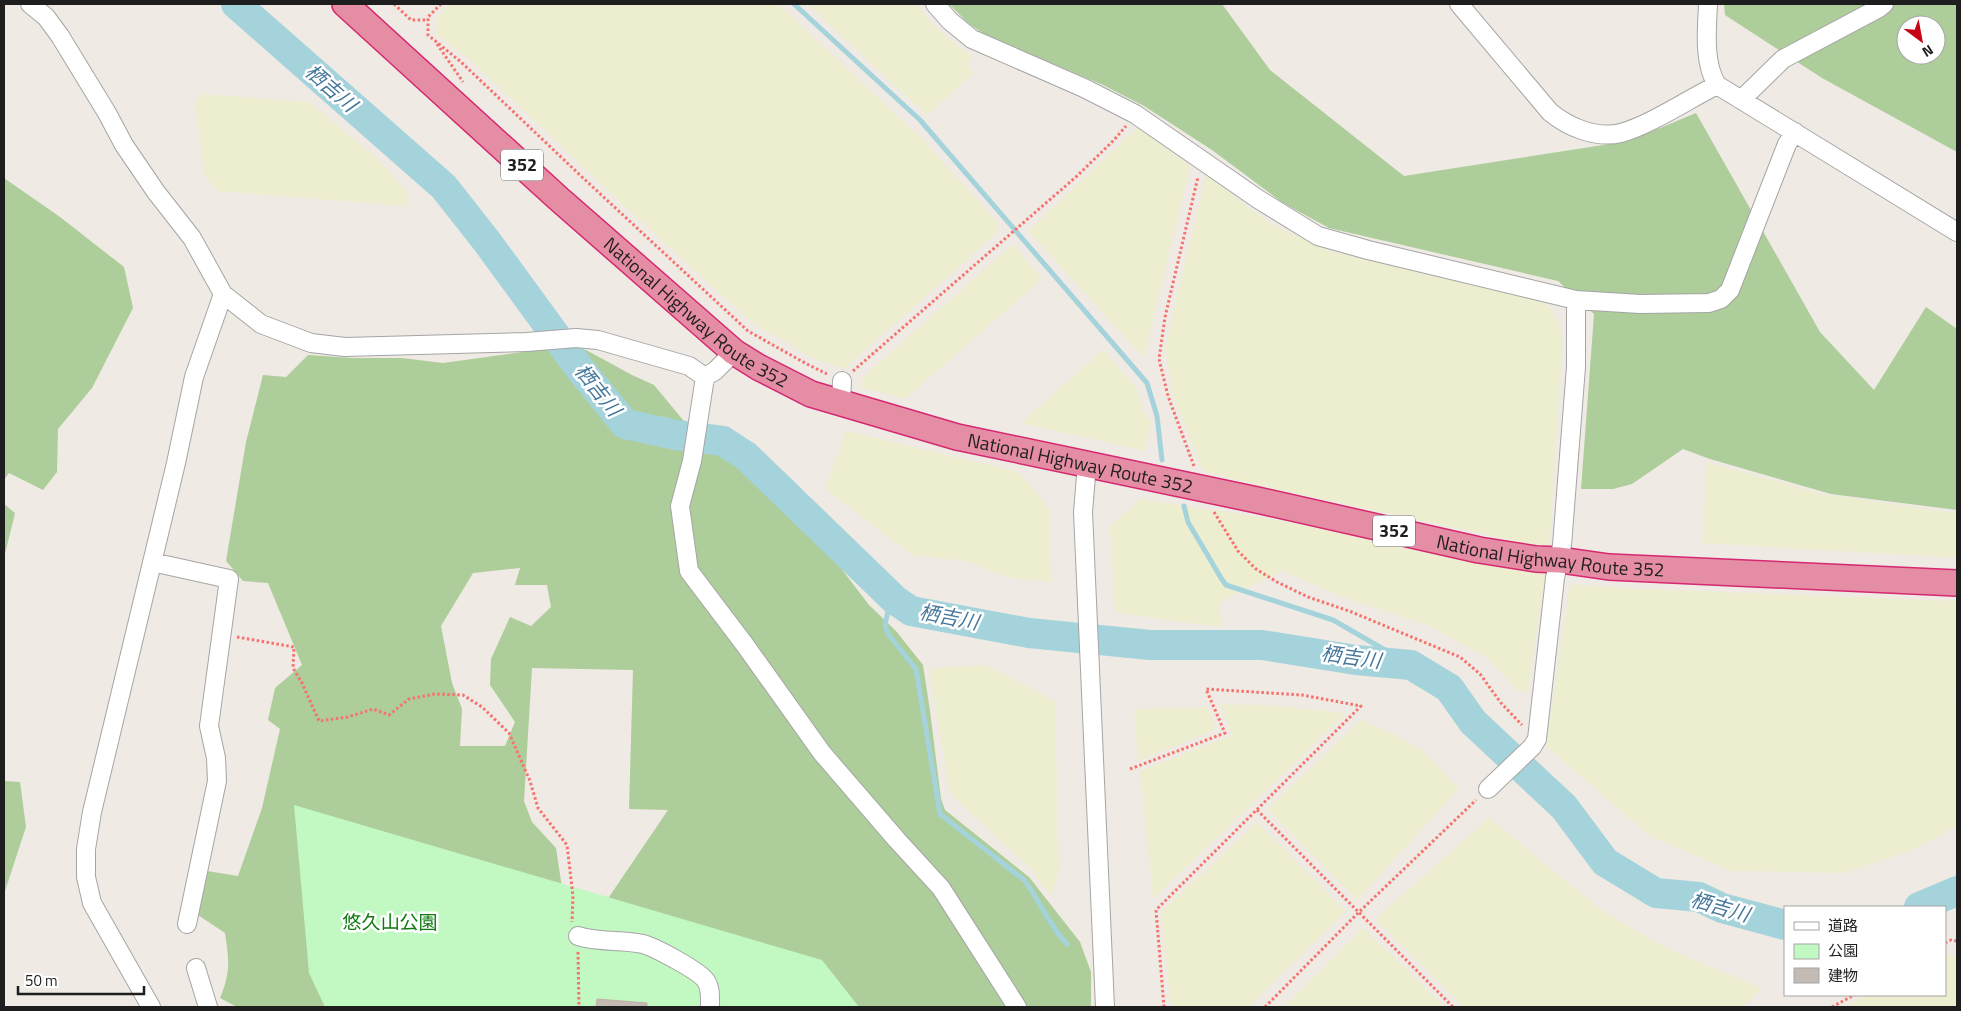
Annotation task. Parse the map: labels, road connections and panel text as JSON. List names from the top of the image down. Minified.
{"streets":{"highway":["352","National Highway Route 352"]},"water":["栖吉川"],"parks":["悠久山公園"],"legend":["道路","公園","建物"],"scale_bar":"50 m","north":"bottom right"}
